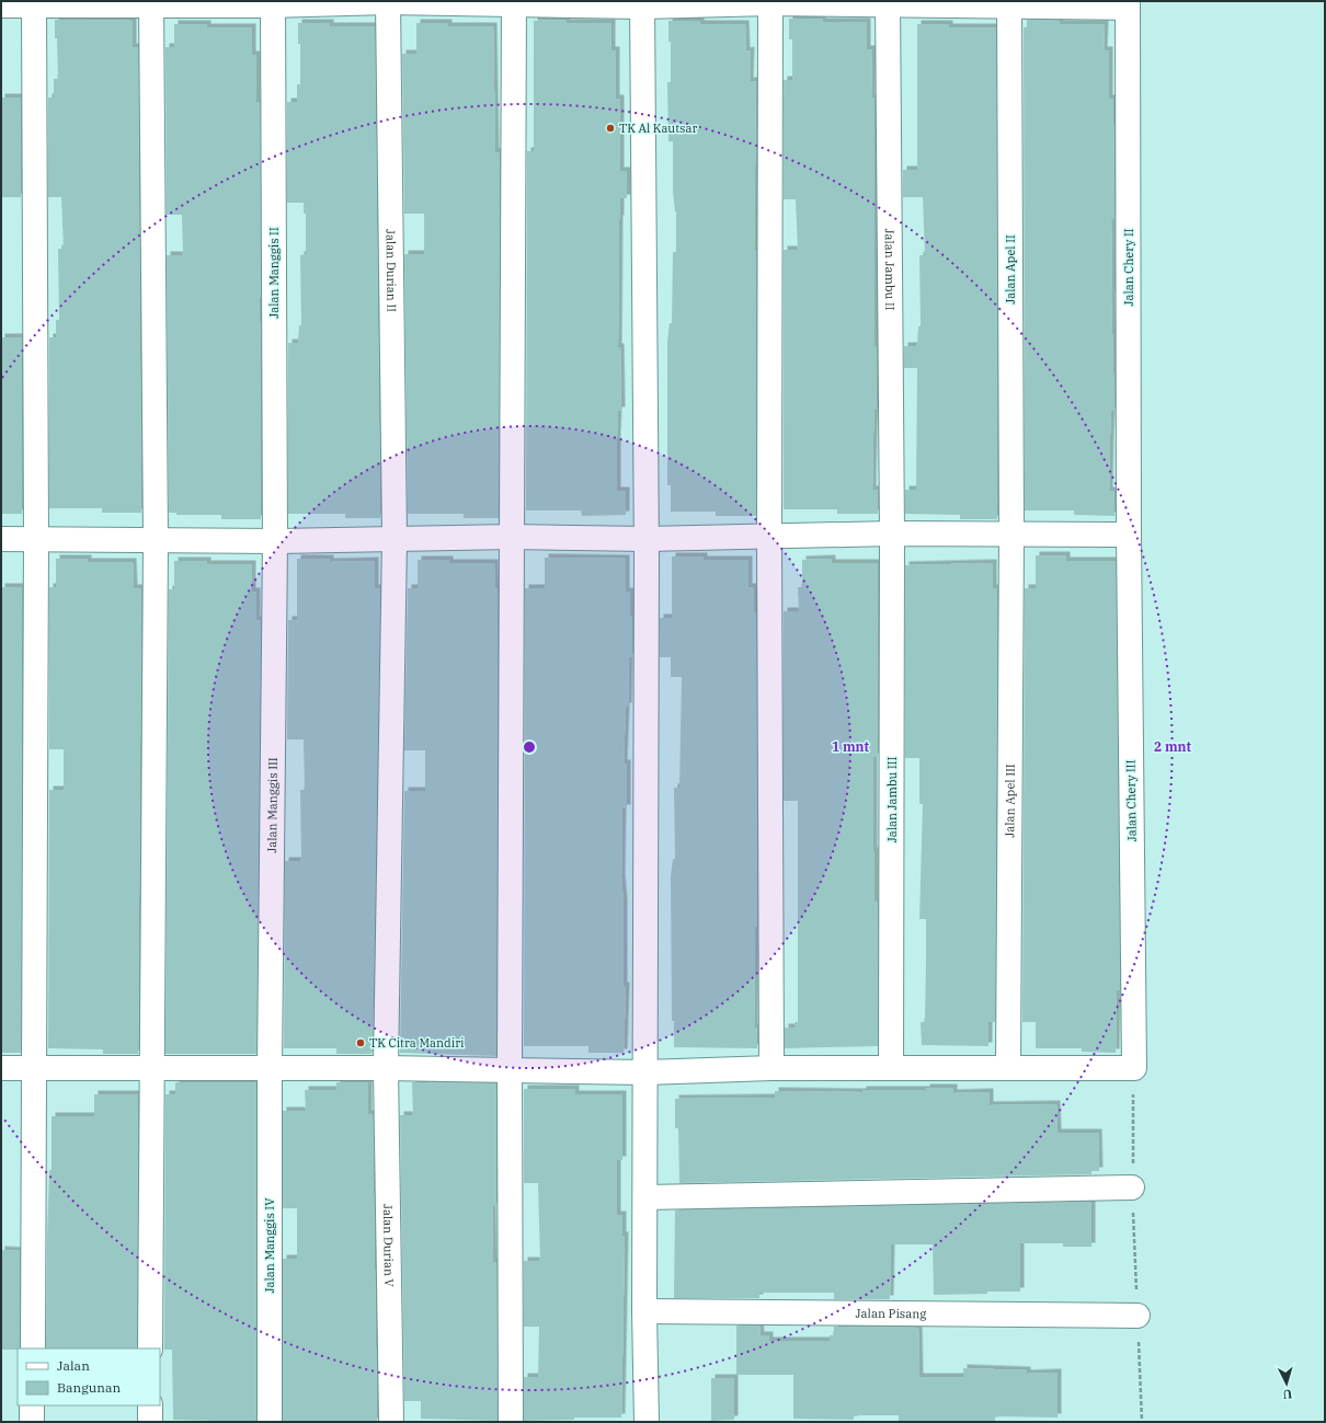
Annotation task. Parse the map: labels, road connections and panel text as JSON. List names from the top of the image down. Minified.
{"streets":{"street":["Jalan Chery II","Jalan Jambu II","Jalan Apel II","Jalan Durian II","Jalan Manggis II","Jalan Jambu III","Jalan Apel III","Jalan Chery III","Jalan Manggis III","Jalan Durian V","Jalan Manggis IV","Jalan Pisang"]},"crossings":[["Jalan Chery II","Jalan Chery III"],["Jalan Jambu II","Jalan Jambu III"],["Jalan Apel II","Jalan Apel III"],["Jalan Durian II","Jalan Durian V"],["Jalan Manggis II","Jalan Manggis III"],["Jalan Manggis III","Jalan Manggis IV"]],"places":["TK Al Kautsar","TK Citra Mandiri"],"legend":["Jalan","Bangunan"],"north":"bottom","rings":["1 mnt","2 mnt"]}
